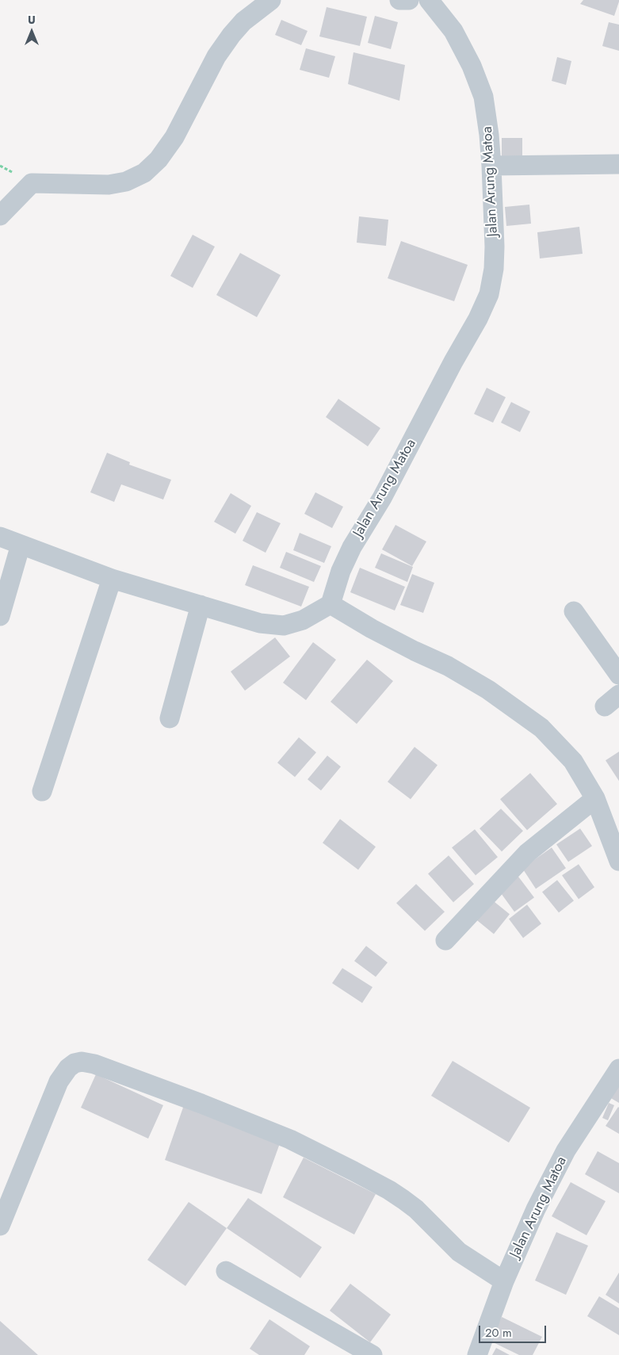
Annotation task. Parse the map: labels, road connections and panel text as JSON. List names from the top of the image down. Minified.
{"streets":{"street":["Jalan Arung Matoa"]},"scale_bar":"20 m","north":"top"}
